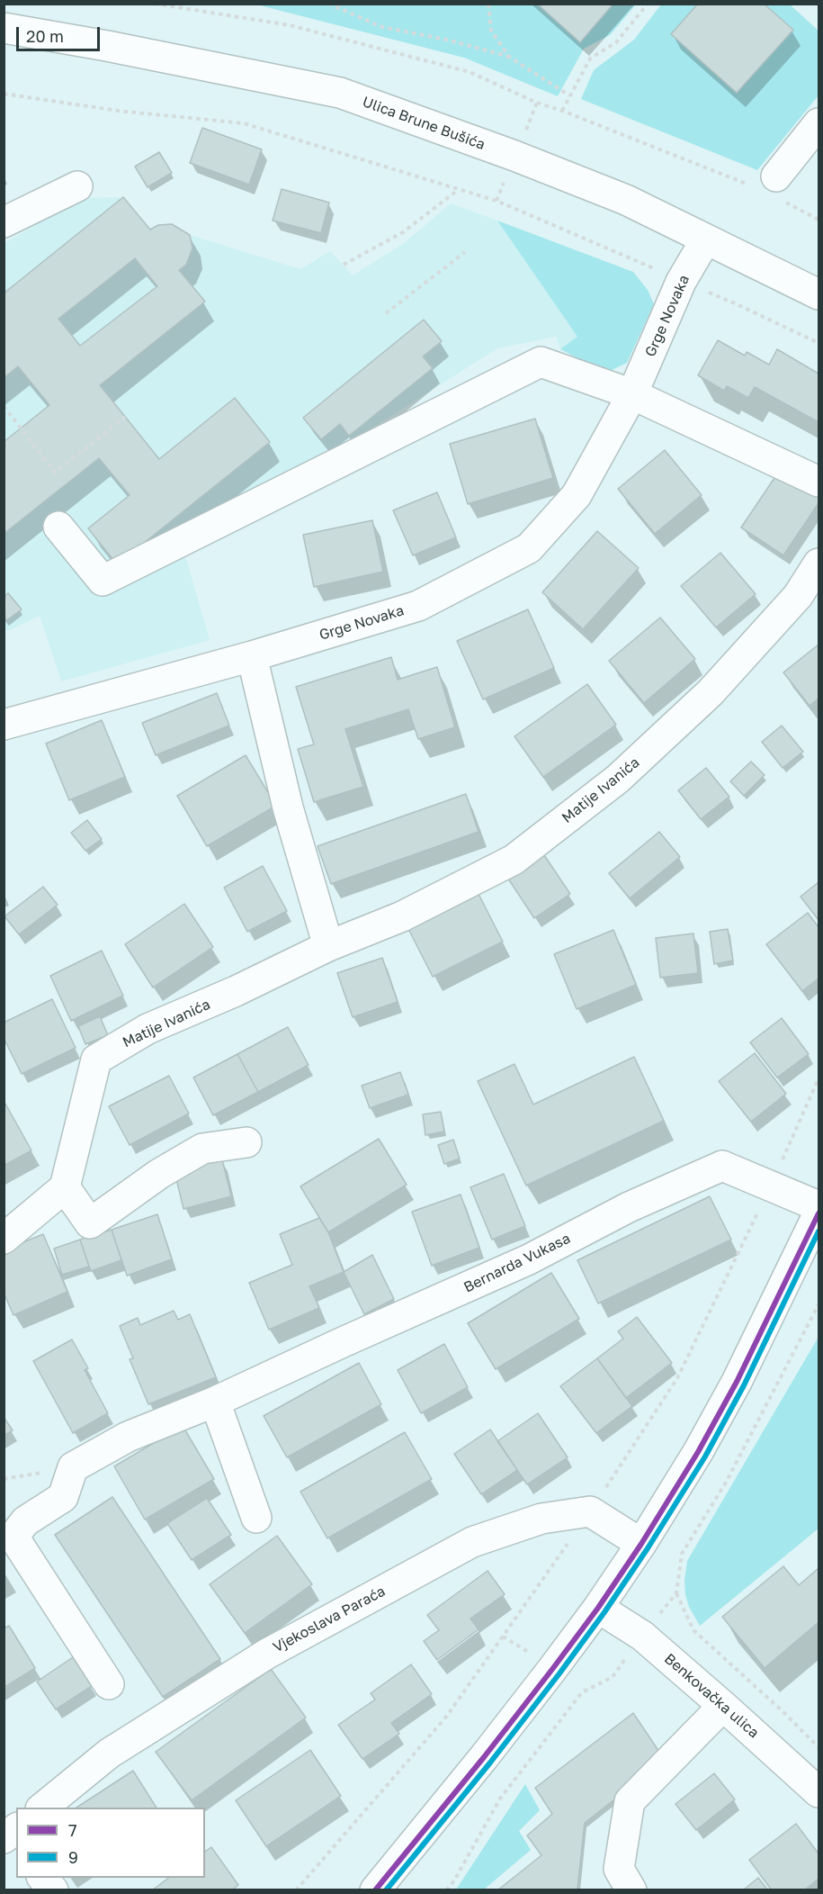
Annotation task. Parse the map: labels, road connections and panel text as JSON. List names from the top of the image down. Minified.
{"streets":{"street":["Ulica Brune Bušića","Grge Novaka","Matije Ivanića","Bernarda Vukasa","Vjekoslava Paraća","Benkovačka ulica"]},"crossings":[["Ulica Brune Bušića","Grge Novaka"]],"lines":["transit line 7","transit line 9"],"legend":["7","9"],"scale_bar":"20 m"}
